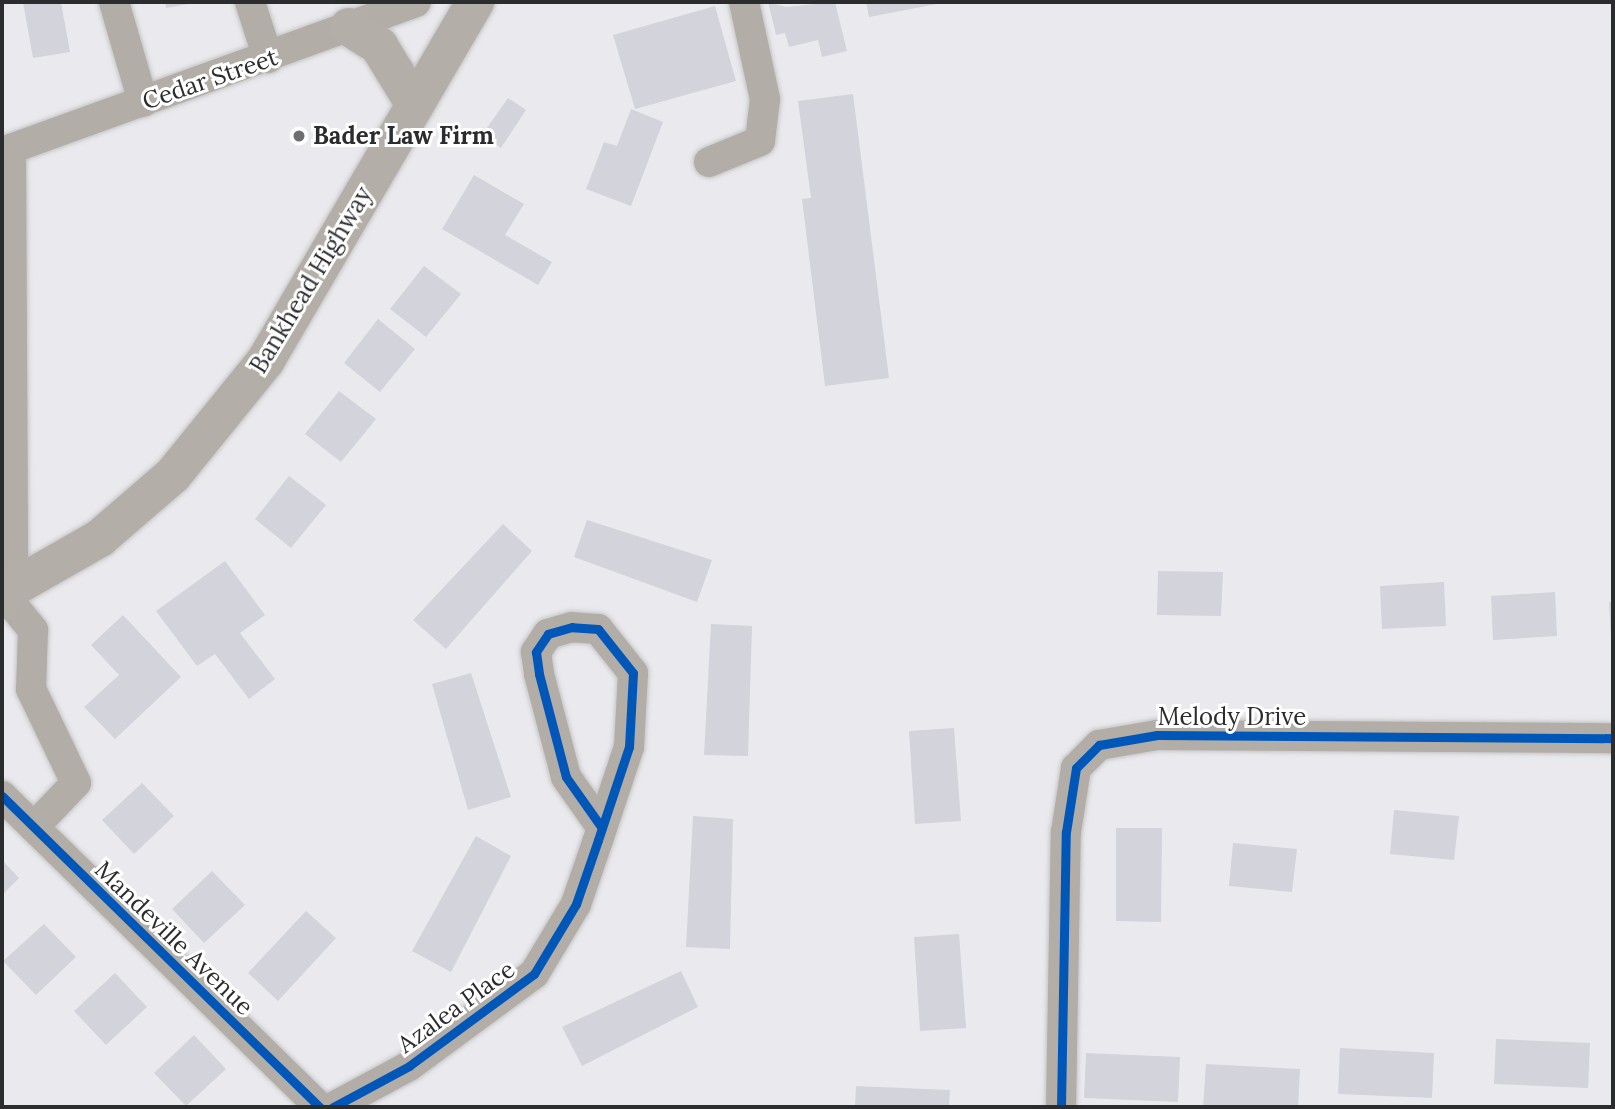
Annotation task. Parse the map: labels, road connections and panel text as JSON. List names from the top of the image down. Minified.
{"streets":{"main road":["Bankhead Highway"],"street":["Cedar Street","Melody Drive","Mandeville Avenue","Azalea Place"]},"places":["Bader Law Firm"]}
